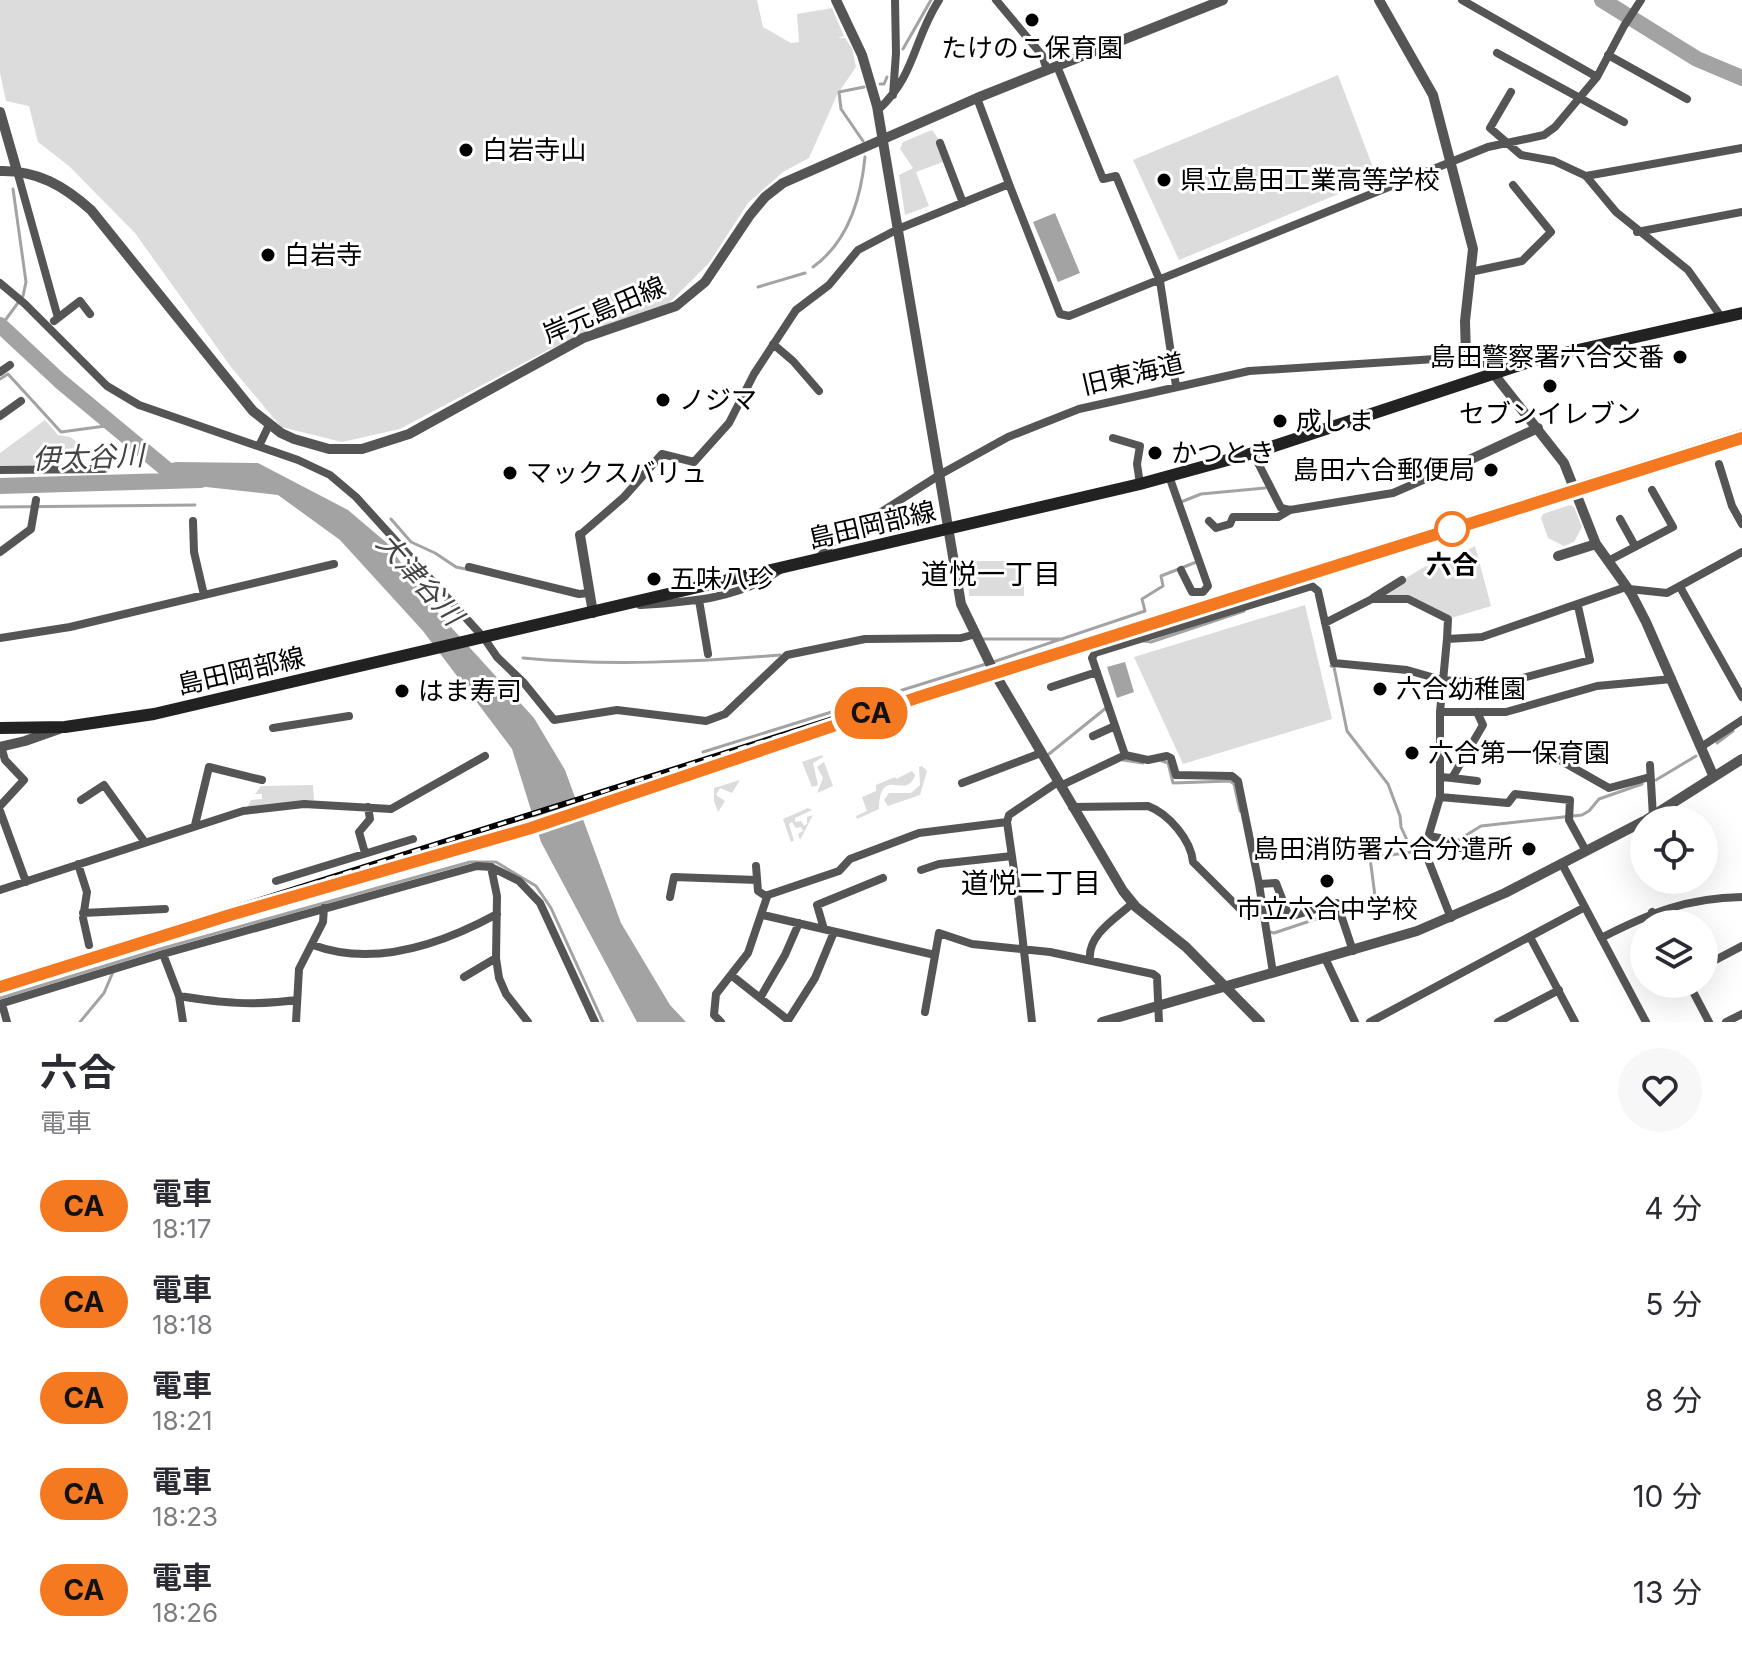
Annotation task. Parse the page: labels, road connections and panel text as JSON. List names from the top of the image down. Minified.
{"streets":{"main road":["島田岡部線"],"street":["岸元島田線","旧東海道"]},"crossings":[["旧東海道","島田岡部線"]],"districts":["道悦一丁目","道悦二丁目"],"water":["伊太谷川","大津谷川"],"places":["たけのこ保育園","白岩寺山","県立島田工業高等学校","白岩寺","島田警察署六合交番","セブンイレブン","ノジマ","成しま","かつとき","島田六合郵便局","マックスバリュ","六合","五味八珍","六合幼稚園","はま寿司","六合第一保育園","島田消防署六合分遣所","市立六合中学校"],"page":{"on_map":"CA","heading":["六合","電車"],"list":[{"mark":"CA","name":"電車","note":"18:17","value":"4 分"},{"mark":"CA","name":"電車","note":"18:18","value":"5 分"},{"mark":"CA","name":"電車","note":"18:21","value":"8 分"},{"mark":"CA","name":"電車","note":"18:23","value":"10 分"},{"mark":"CA","name":"電車","note":"18:26","value":"13 分"}]}}
